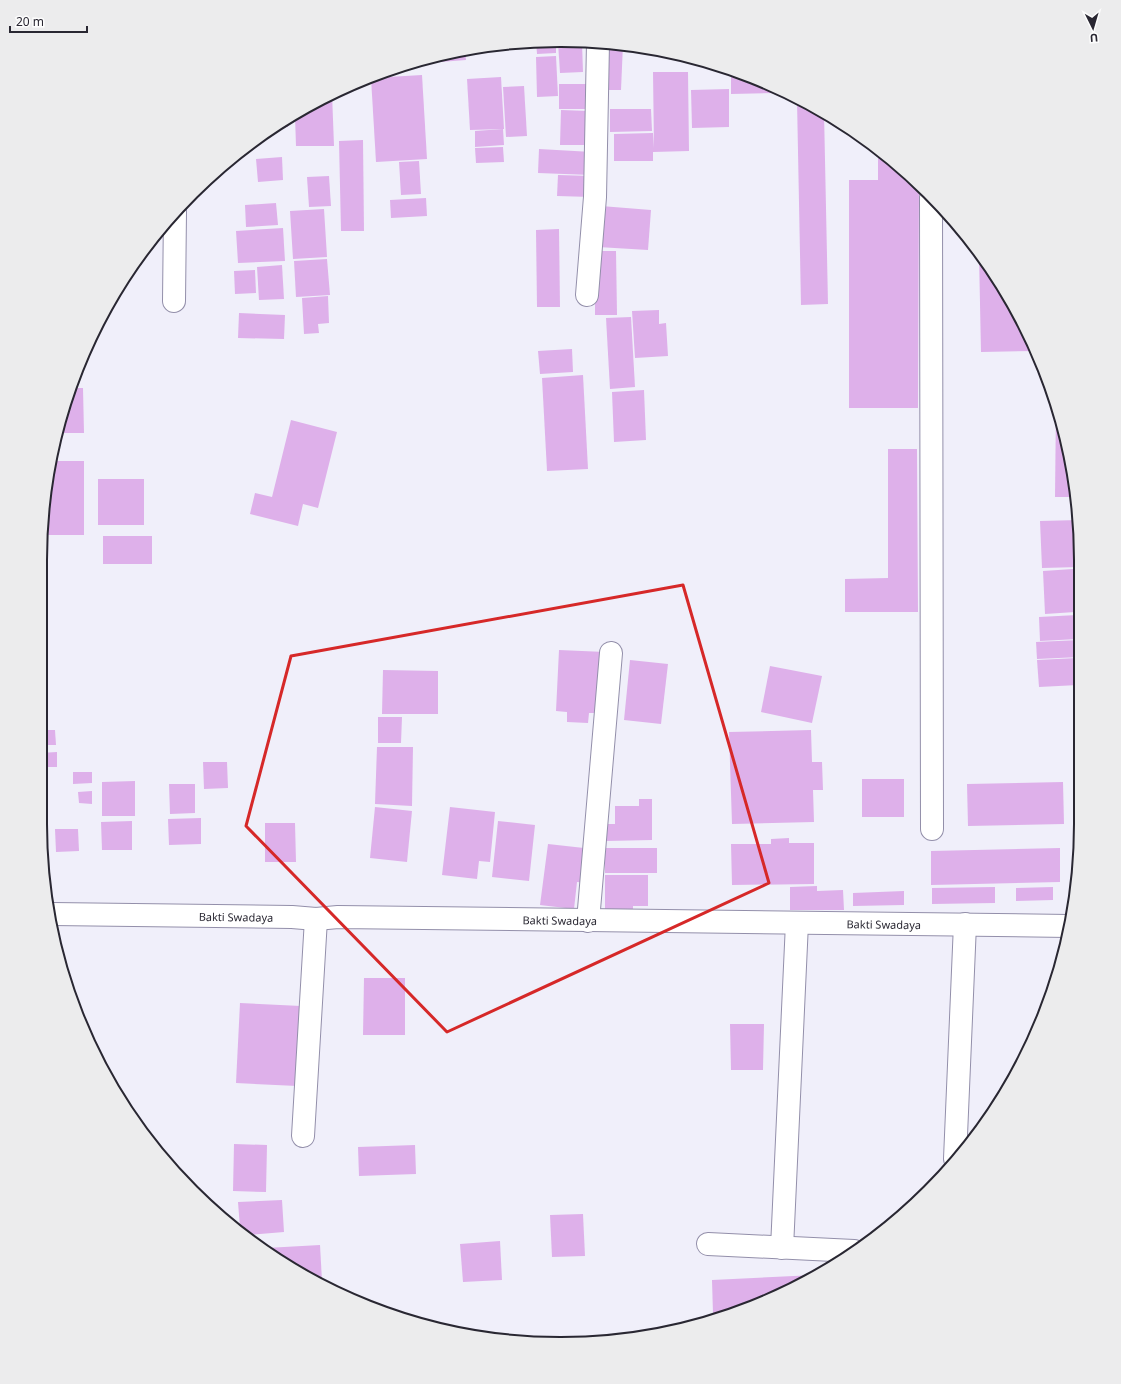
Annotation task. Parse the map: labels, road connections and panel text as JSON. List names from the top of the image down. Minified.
{"streets":{"street":["Bakti Swadaya"]},"scale_bar":"20 m","north":"bottom"}
